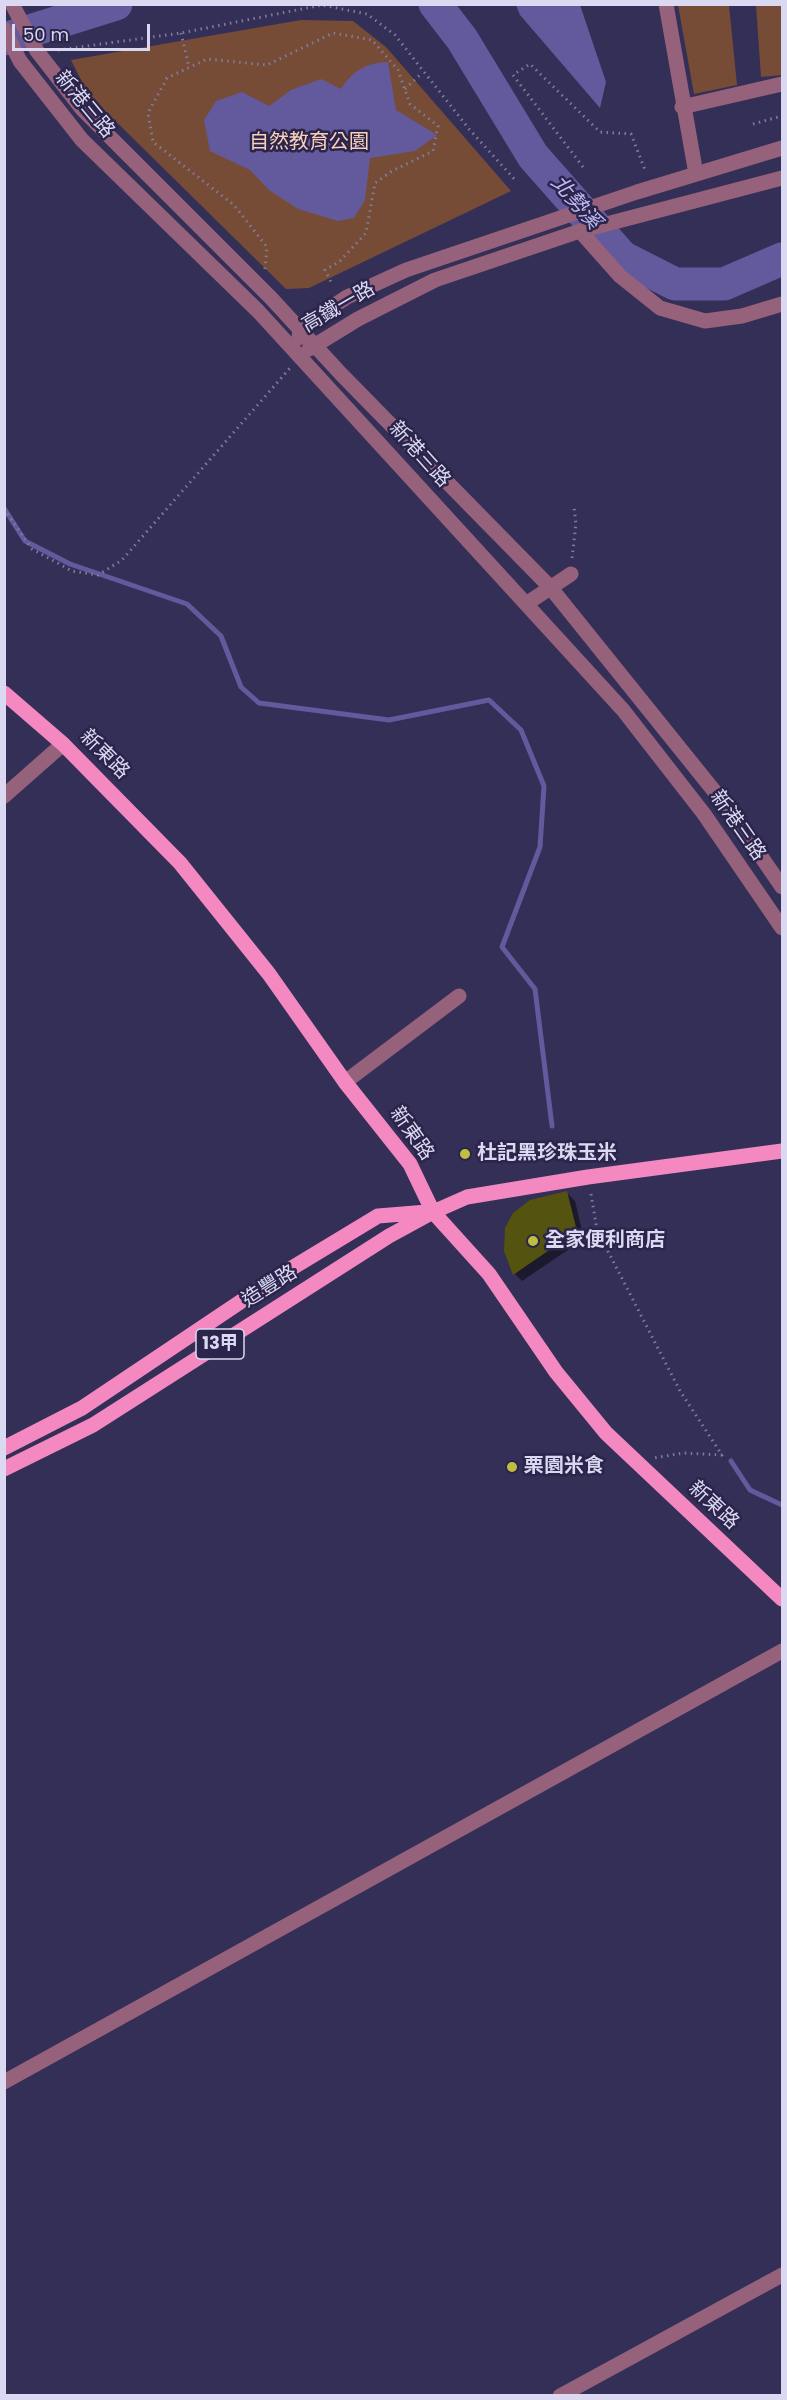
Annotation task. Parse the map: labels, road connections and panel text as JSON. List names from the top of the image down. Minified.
{"streets":{"main road":["新東路","造豐路","13甲"],"street":["新港三路","高鐵一路"]},"crossings":[["新港三路","高鐵一路"],["新東路","造豐路"]],"water":["北勢溪"],"parks":["自然教育公園"],"places":["杜記黑珍珠玉米","全家便利商店","栗園米食"],"scale_bar":"50 m"}
